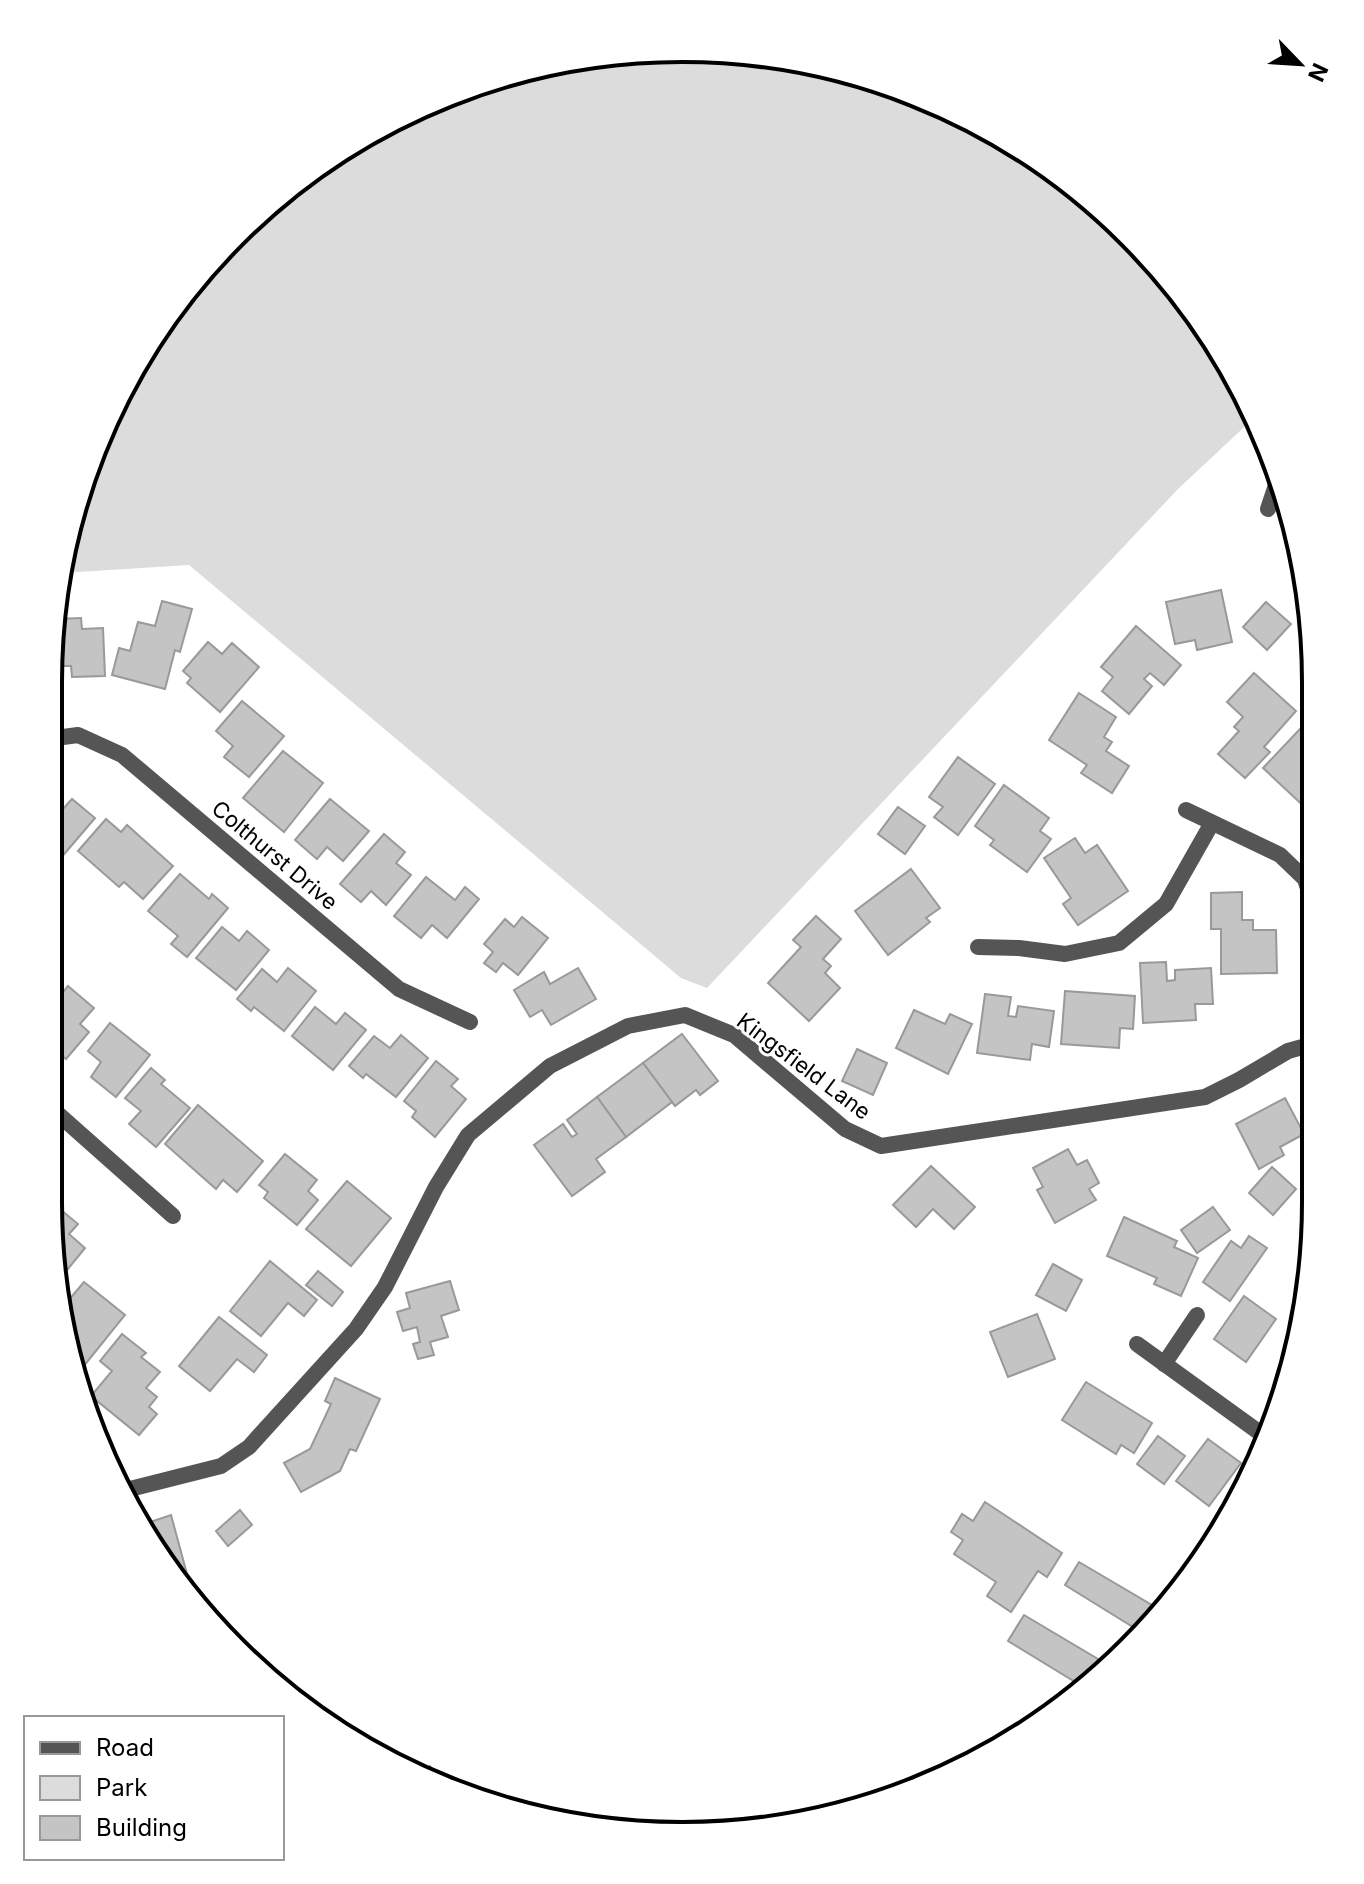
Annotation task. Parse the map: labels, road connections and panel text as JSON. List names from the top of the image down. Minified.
{"streets":{"street":["Colthurst Drive","Kingsfield Lane"]},"legend":["Road","Park","Building"],"north":"bottom right"}
